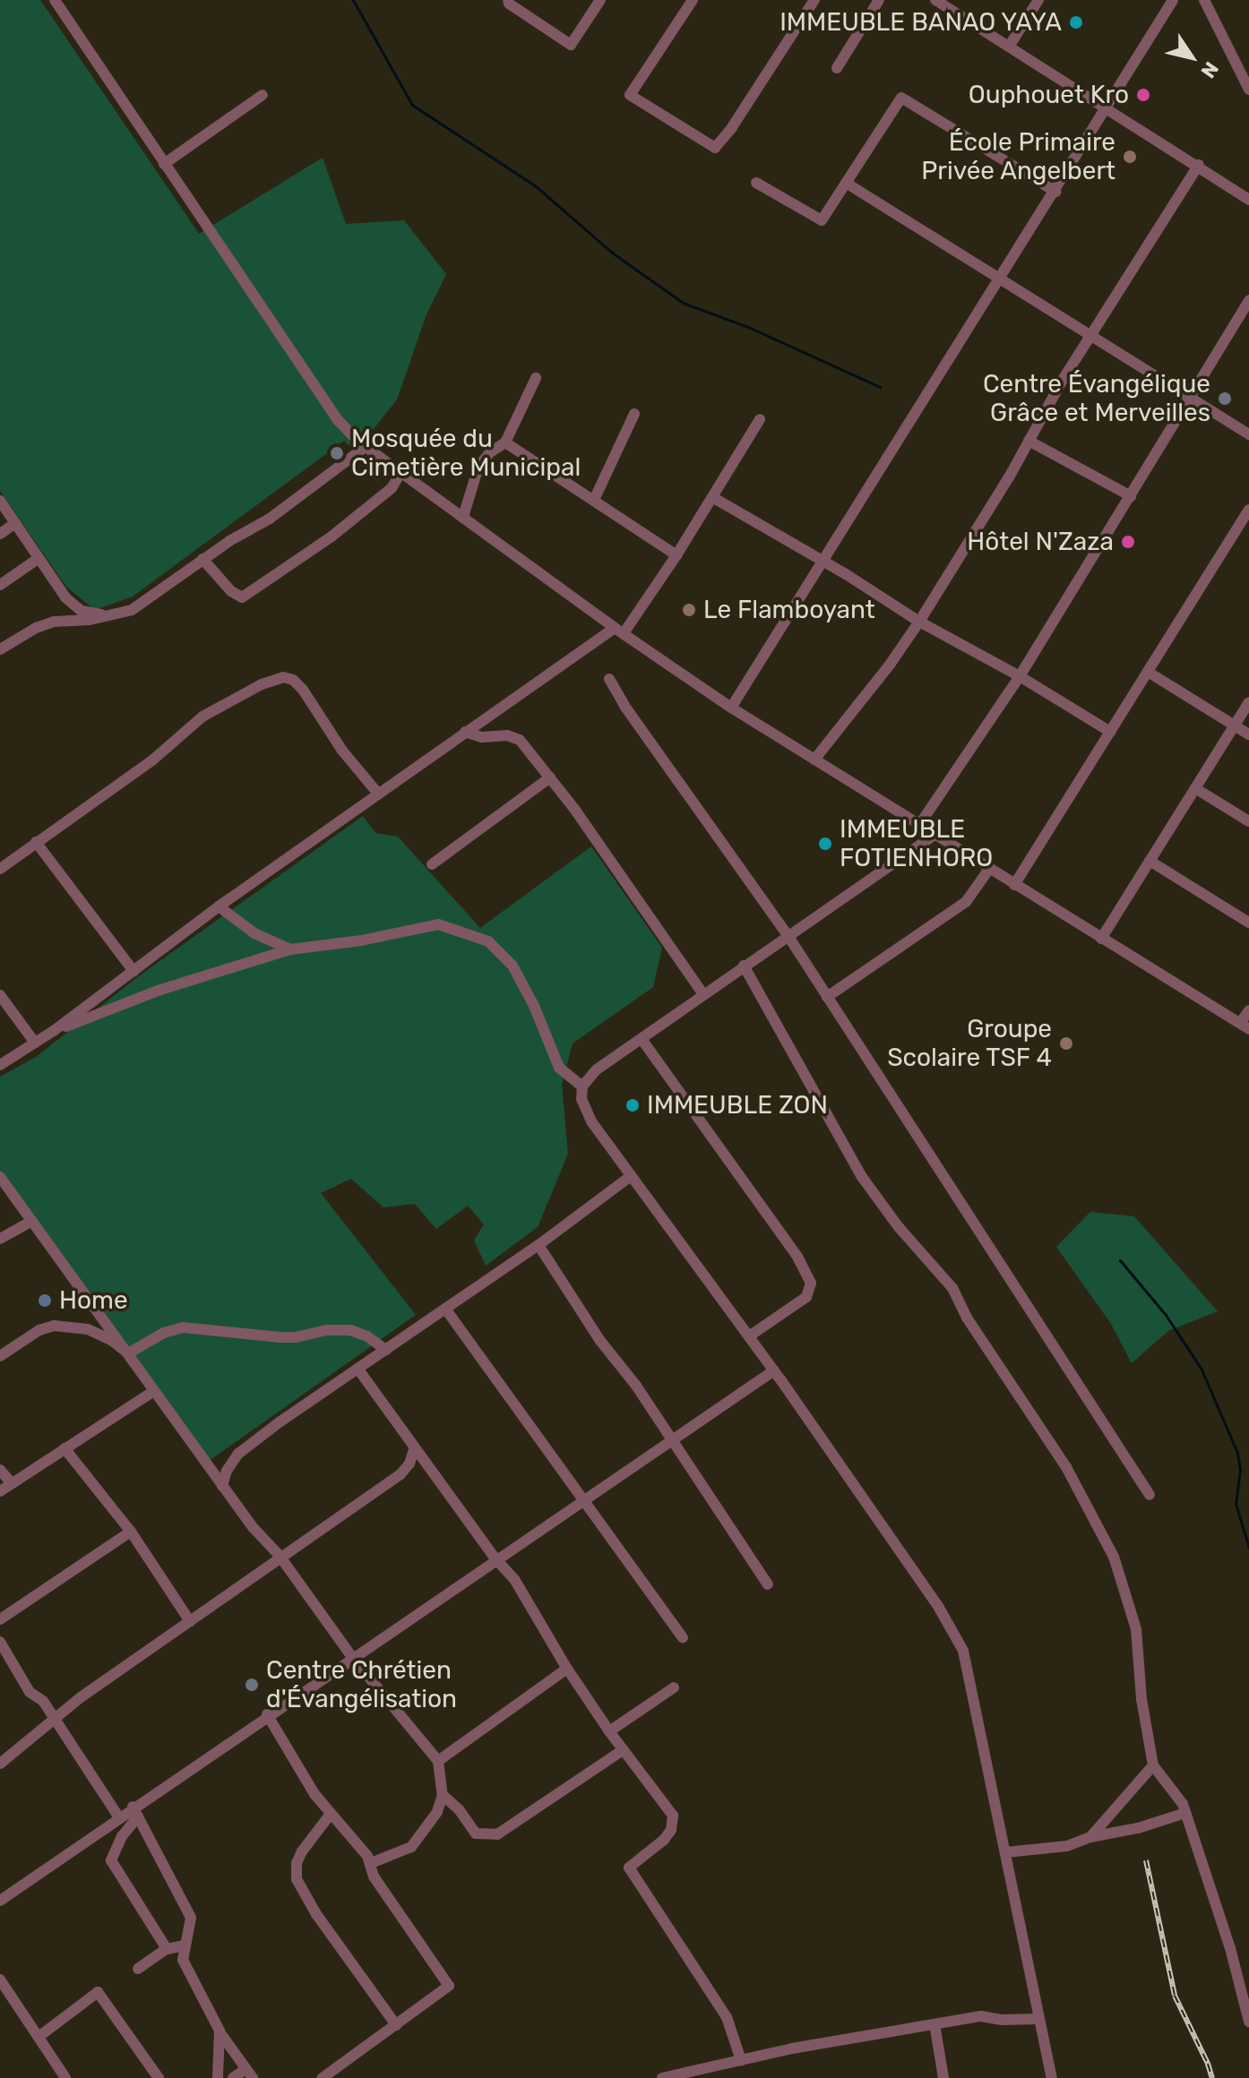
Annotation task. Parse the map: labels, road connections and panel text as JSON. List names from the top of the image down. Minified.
{"places":["IMMEUBLE BANAO YAYA","Ouphouet Kro","École Primaire Privée Angelbert","Centre Évangélique Grâce et Merveilles","Mosquée du Cimetière Municipal","Hôtel N'Zaza","Le Flamboyant","IMMEUBLE FOTIENHORO","Groupe Scolaire TSF 4","IMMEUBLE ZON","Home","Centre Chrétien d'Évangélisation"],"north":"bottom right"}
